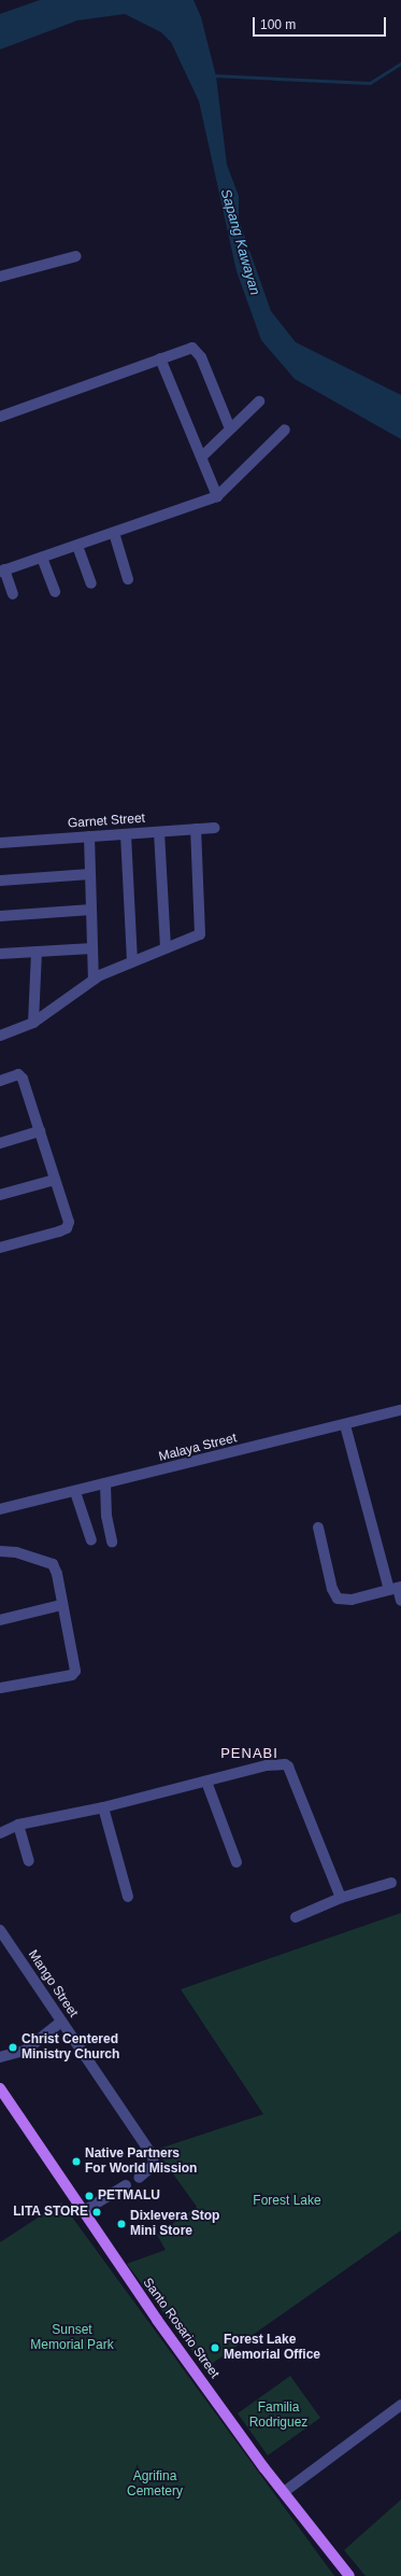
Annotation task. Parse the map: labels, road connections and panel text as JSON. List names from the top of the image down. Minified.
{"streets":{"main road":["Santo Rosario Street"],"street":["Garnet Street","Malaya Street","Mango Street"]},"districts":["PENABI"],"water":["Sapang Kawayan"],"parks":["Forest Lake","Sunset Memorial Park","Familia Rodriguez","Agrifina Cemetery"],"places":["Christ Centered Ministry Church","Native Partners For World Mission","PETMALU","LITA STORE","Dixlevera Stop Mini Store","Forest Lake Memorial Office"],"scale_bar":"100 m"}
